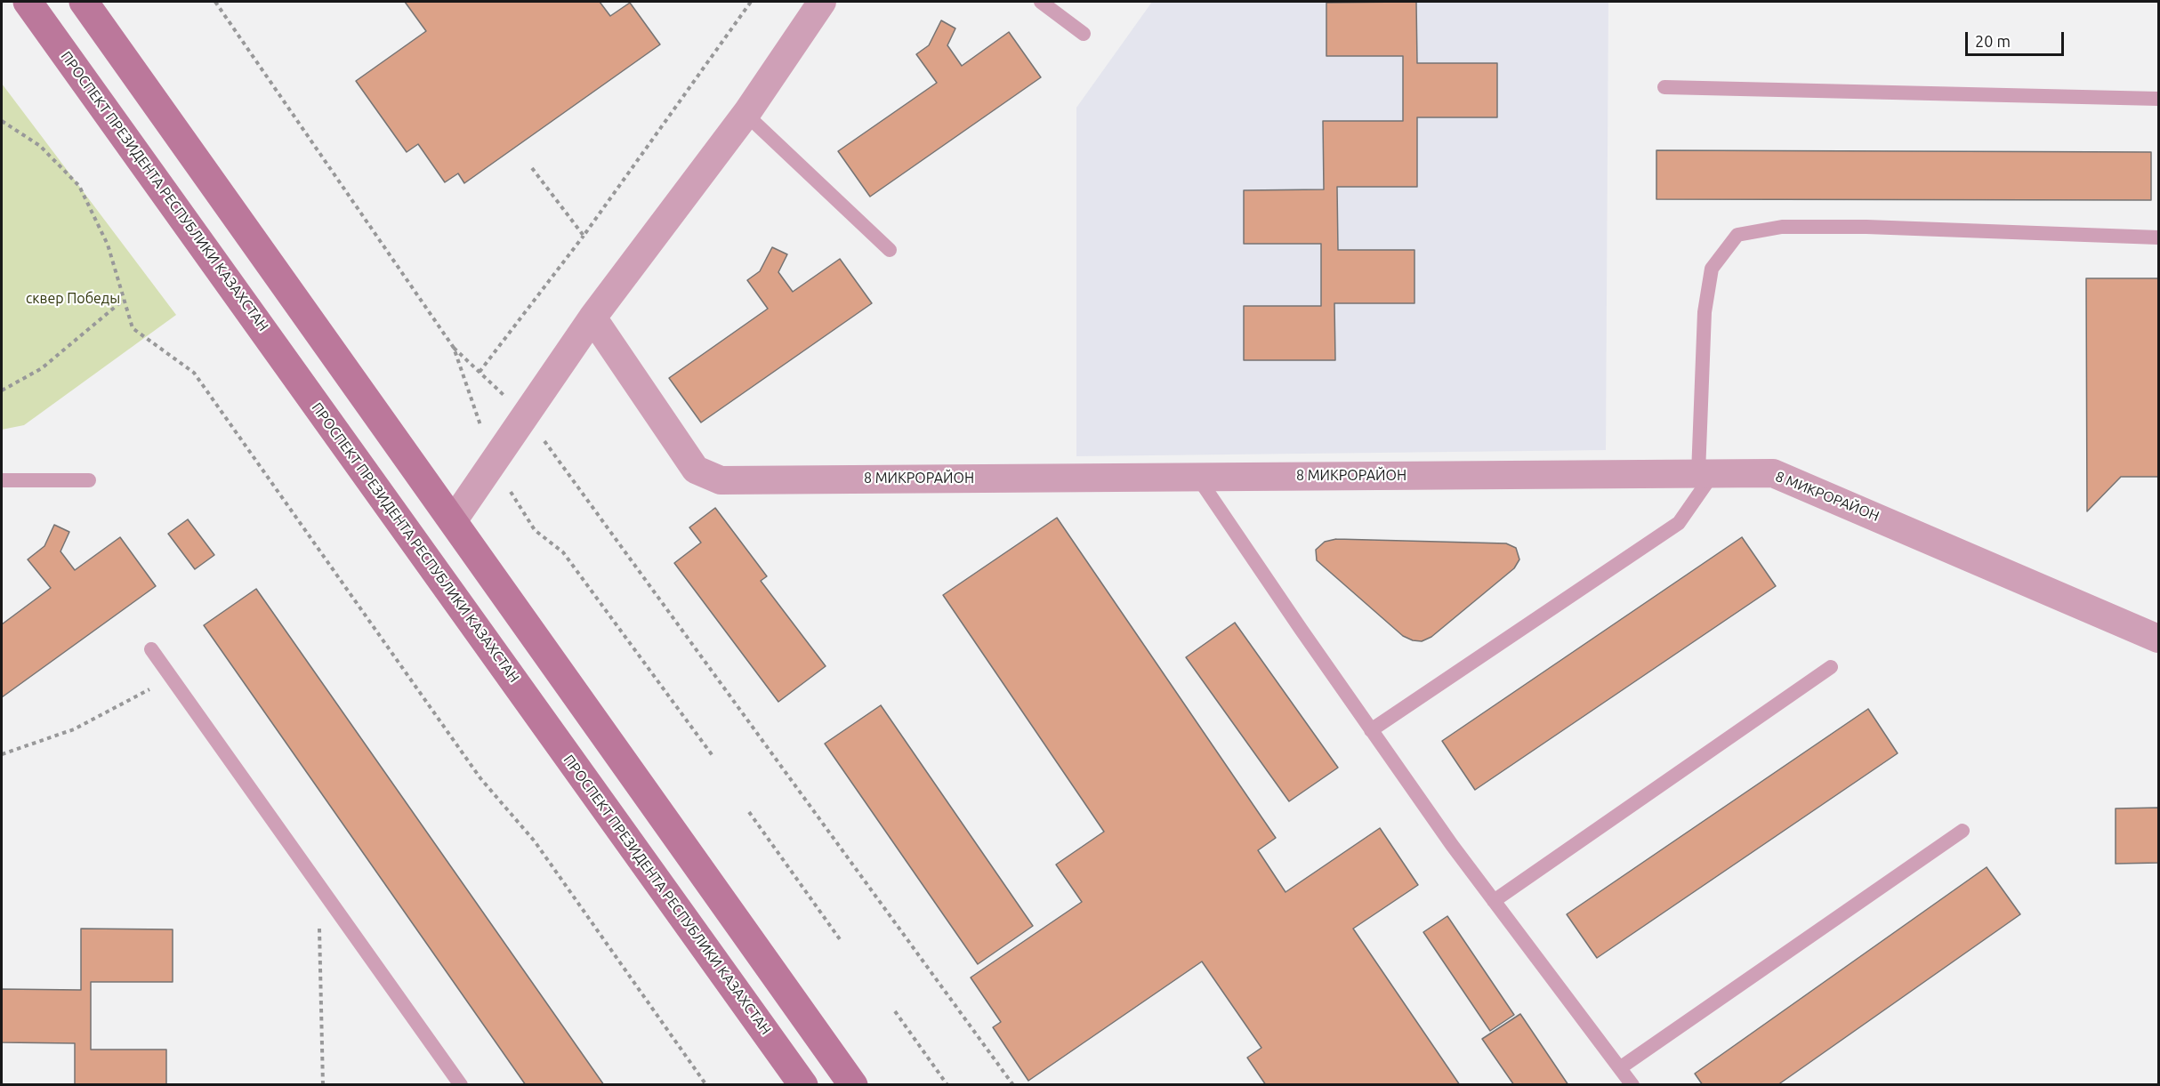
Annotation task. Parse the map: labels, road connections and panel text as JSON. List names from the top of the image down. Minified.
{"streets":{"main road":["ПРОСПЕКТ ПРЕЗИДЕНТА РЕСПУБЛИКИ КАЗАХСТАН"],"street":["8 МИКРОРАЙОН"]},"parks":["сквер Победы"],"scale_bar":"20 m"}
